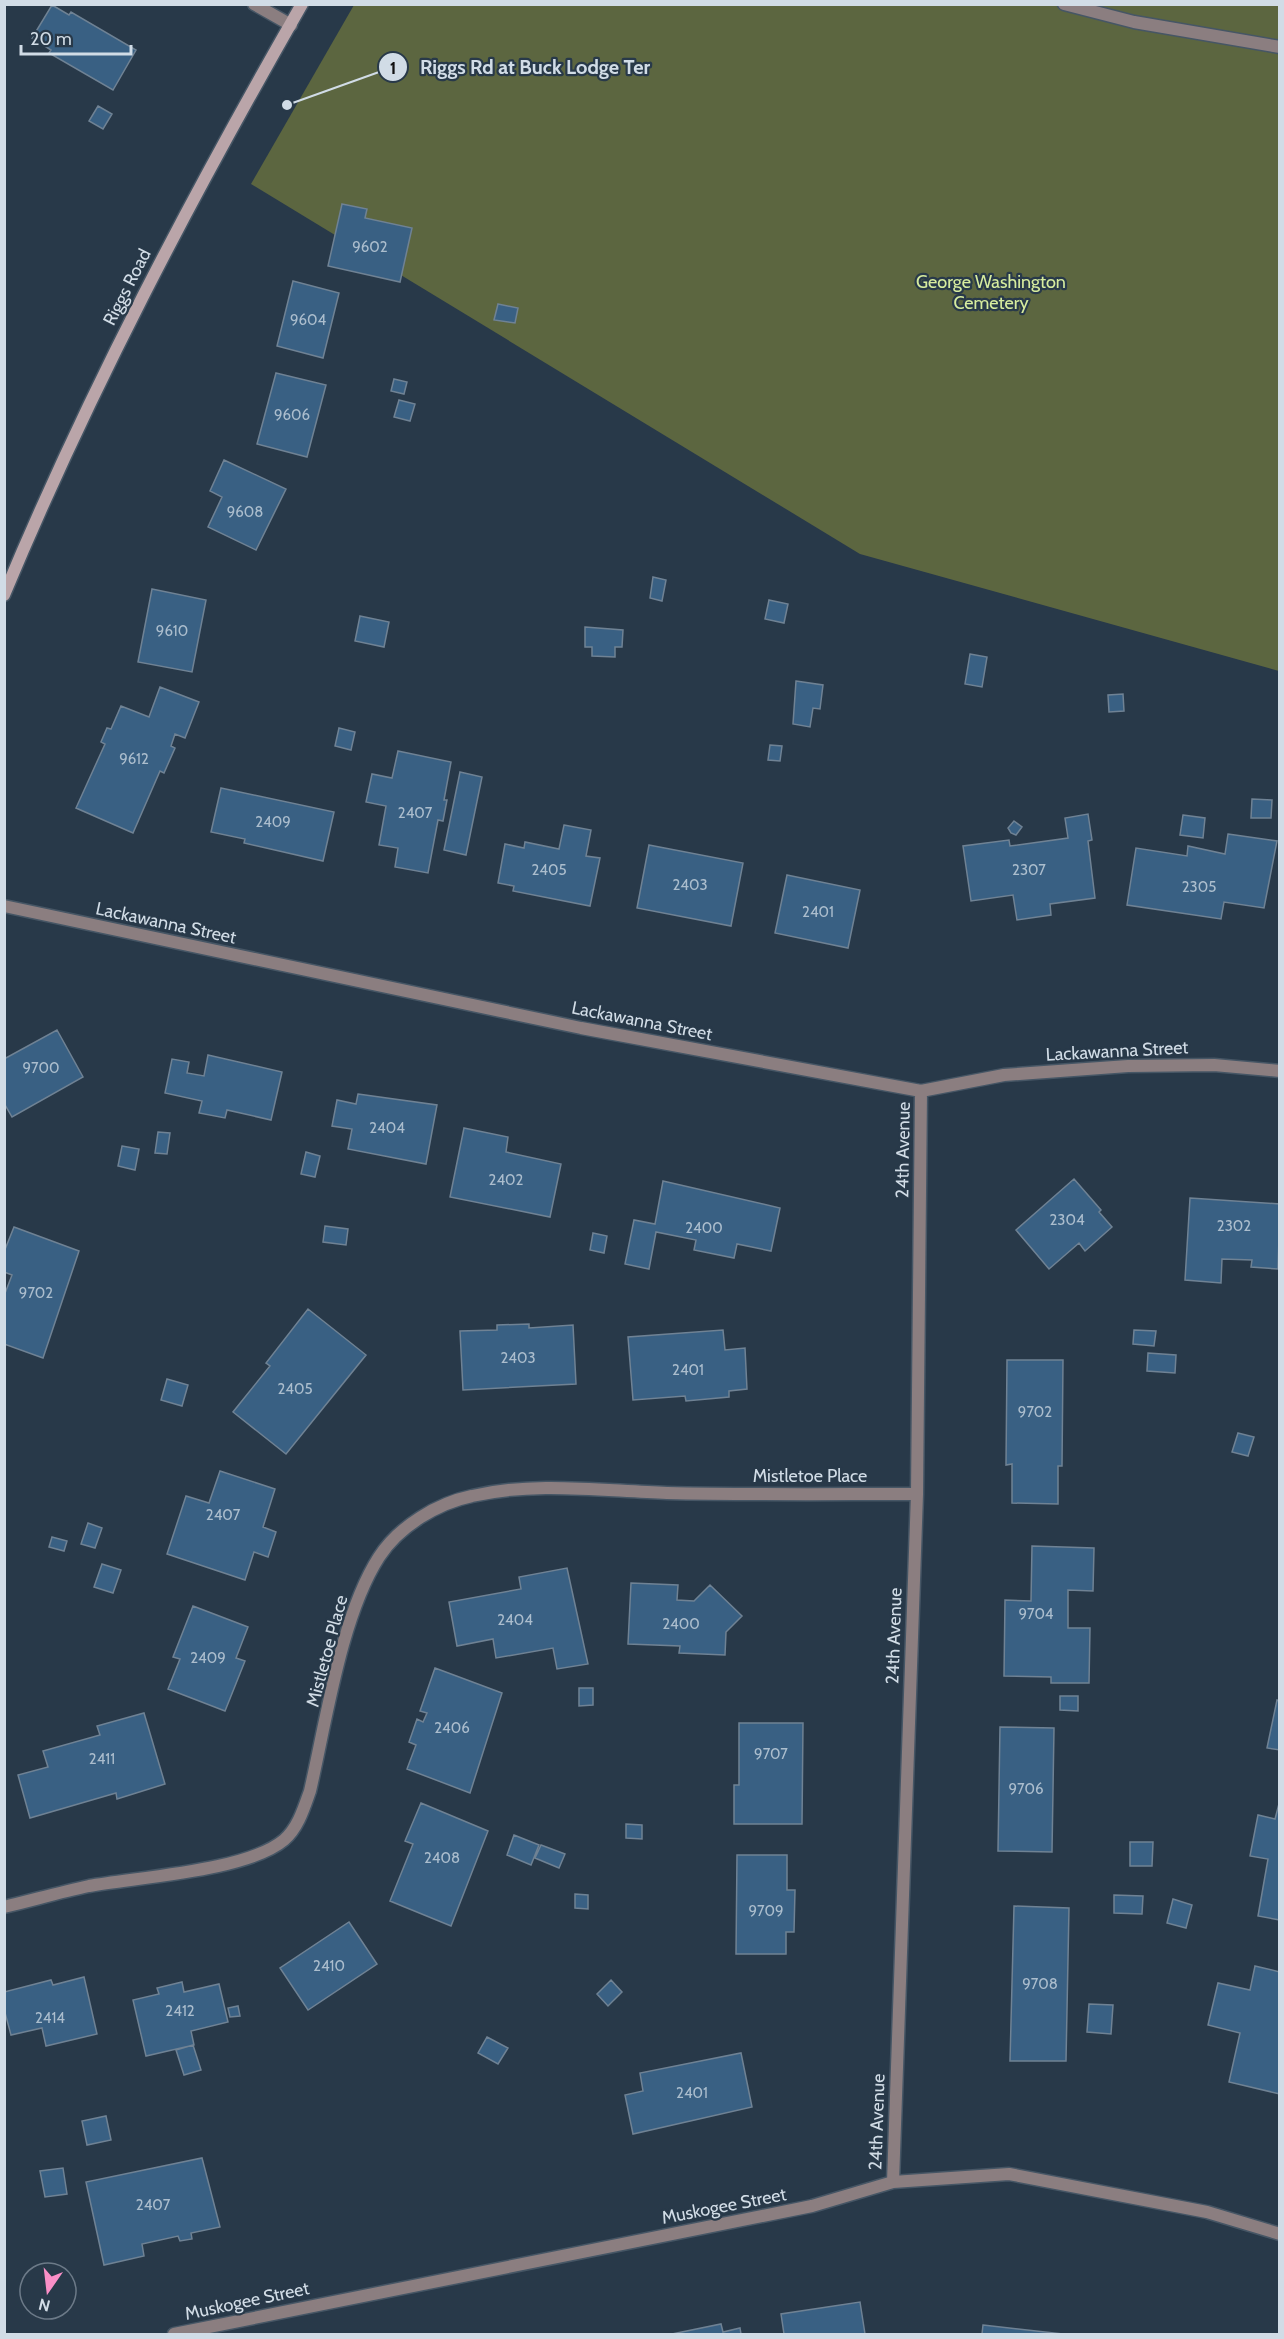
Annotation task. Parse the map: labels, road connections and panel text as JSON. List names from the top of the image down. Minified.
{"streets":{"main road":["Riggs Road"],"street":["Lackawanna Street","24th Avenue","Mistletoe Place","Muskogee Street"]},"crossings":[["Lackawanna Street","24th Avenue"],["24th Avenue","Mistletoe Place"],["24th Avenue","Muskogee Street"]],"parks":["George Washington Cemetery"],"places":["Riggs Rd at Buck Lodge Ter"],"house_numbers":["9602","9604","9606","9608","9610","9612","2407","2409","2405","2307","2403","2305","2401","9700","2404","2402","2304","2302","2400","9702","2403","2401","2405","9702","2407","9704","2404","2400","2409","2406","9707","2411","9706","2408","9709","2410","9708","2412","2414","2401","2407"],"scale_bar":"20 m","north":"bottom"}
